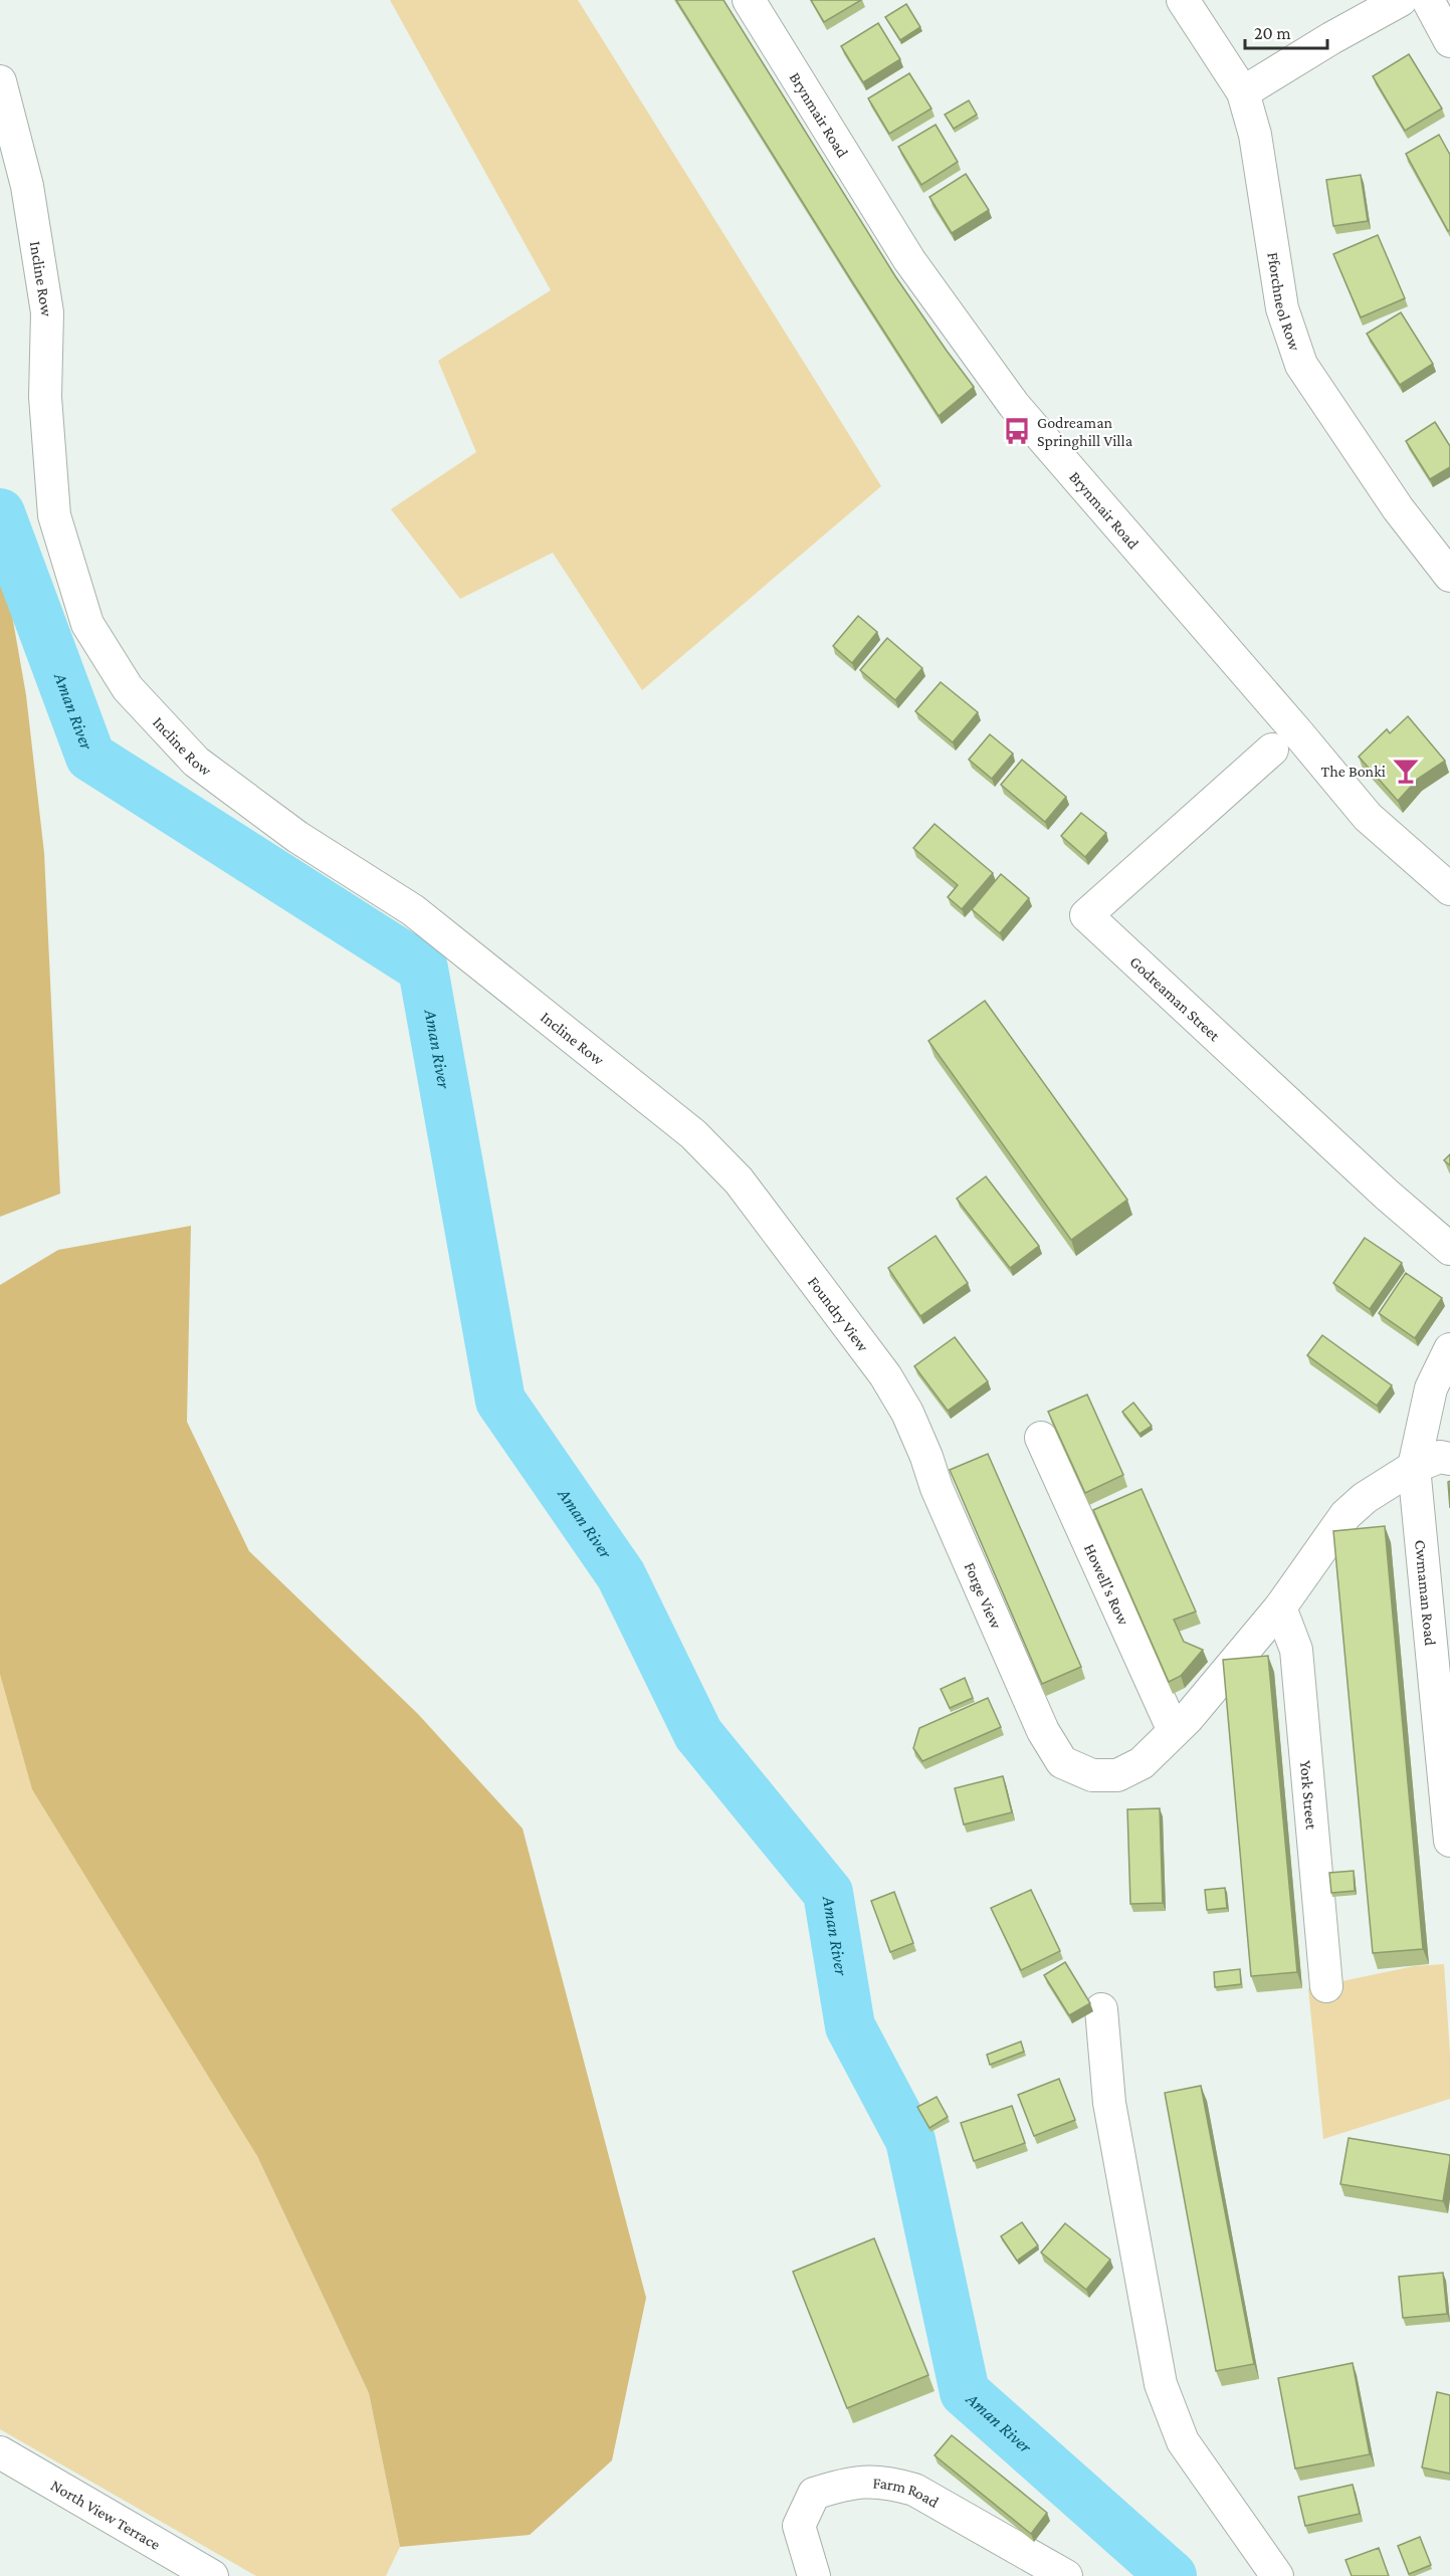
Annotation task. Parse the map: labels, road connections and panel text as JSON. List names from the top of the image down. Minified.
{"streets":{"street":["Brynmair Road","Incline Row","Fforchneol Row","Godreaman Street","Foundry View","Howell's Row","Cwmaman Road","Forge View","York Street","Farm Road","North View Terrace"]},"crossings":[["Incline Row","Foundry View"],["Foundry View","Forge View"],["Howell's Row","Forge View"],["Cwmaman Road","Forge View"],["Forge View","York Street"]],"water":["Aman River"],"places":{"bus stop":["Godreaman Springhill Villa"],"bar":["The Bonki"]},"scale_bar":"20 m"}
